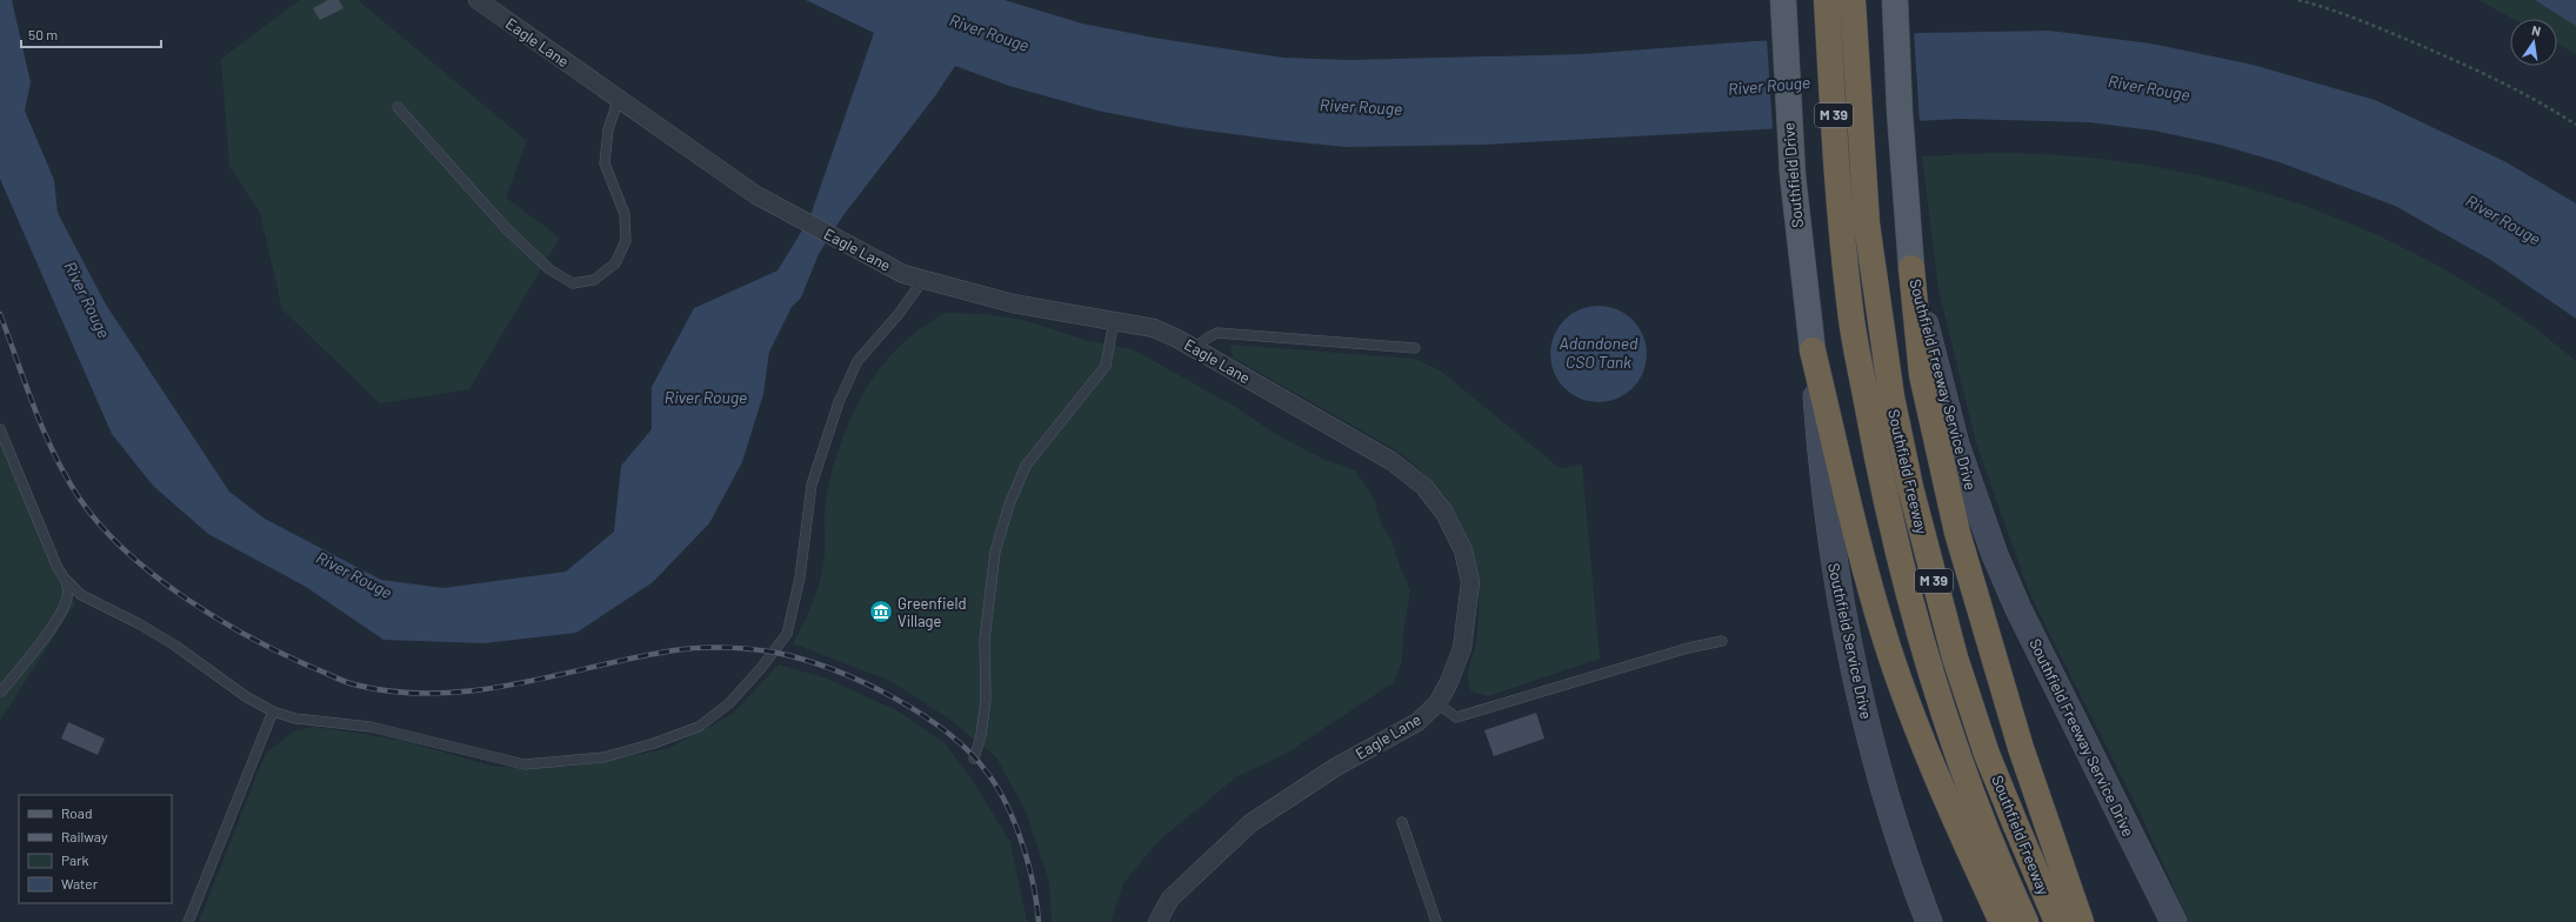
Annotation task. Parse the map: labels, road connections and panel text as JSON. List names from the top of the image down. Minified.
{"streets":{"highway":["M 39","Southfield Freeway"],"main road":["Southfield Drive","Southfield Freeway Service Drive","Southfield Service Drive"],"street":["Eagle Lane"]},"crossings":[["Southfield Drive","Southfield Service Drive"]],"water":["River Rouge","Adandoned CSO Tank"],"places":{"museum":["Greenfield Village"]},"legend":["Road","Railway","Park","Water"],"scale_bar":"50 m","north":"top"}
